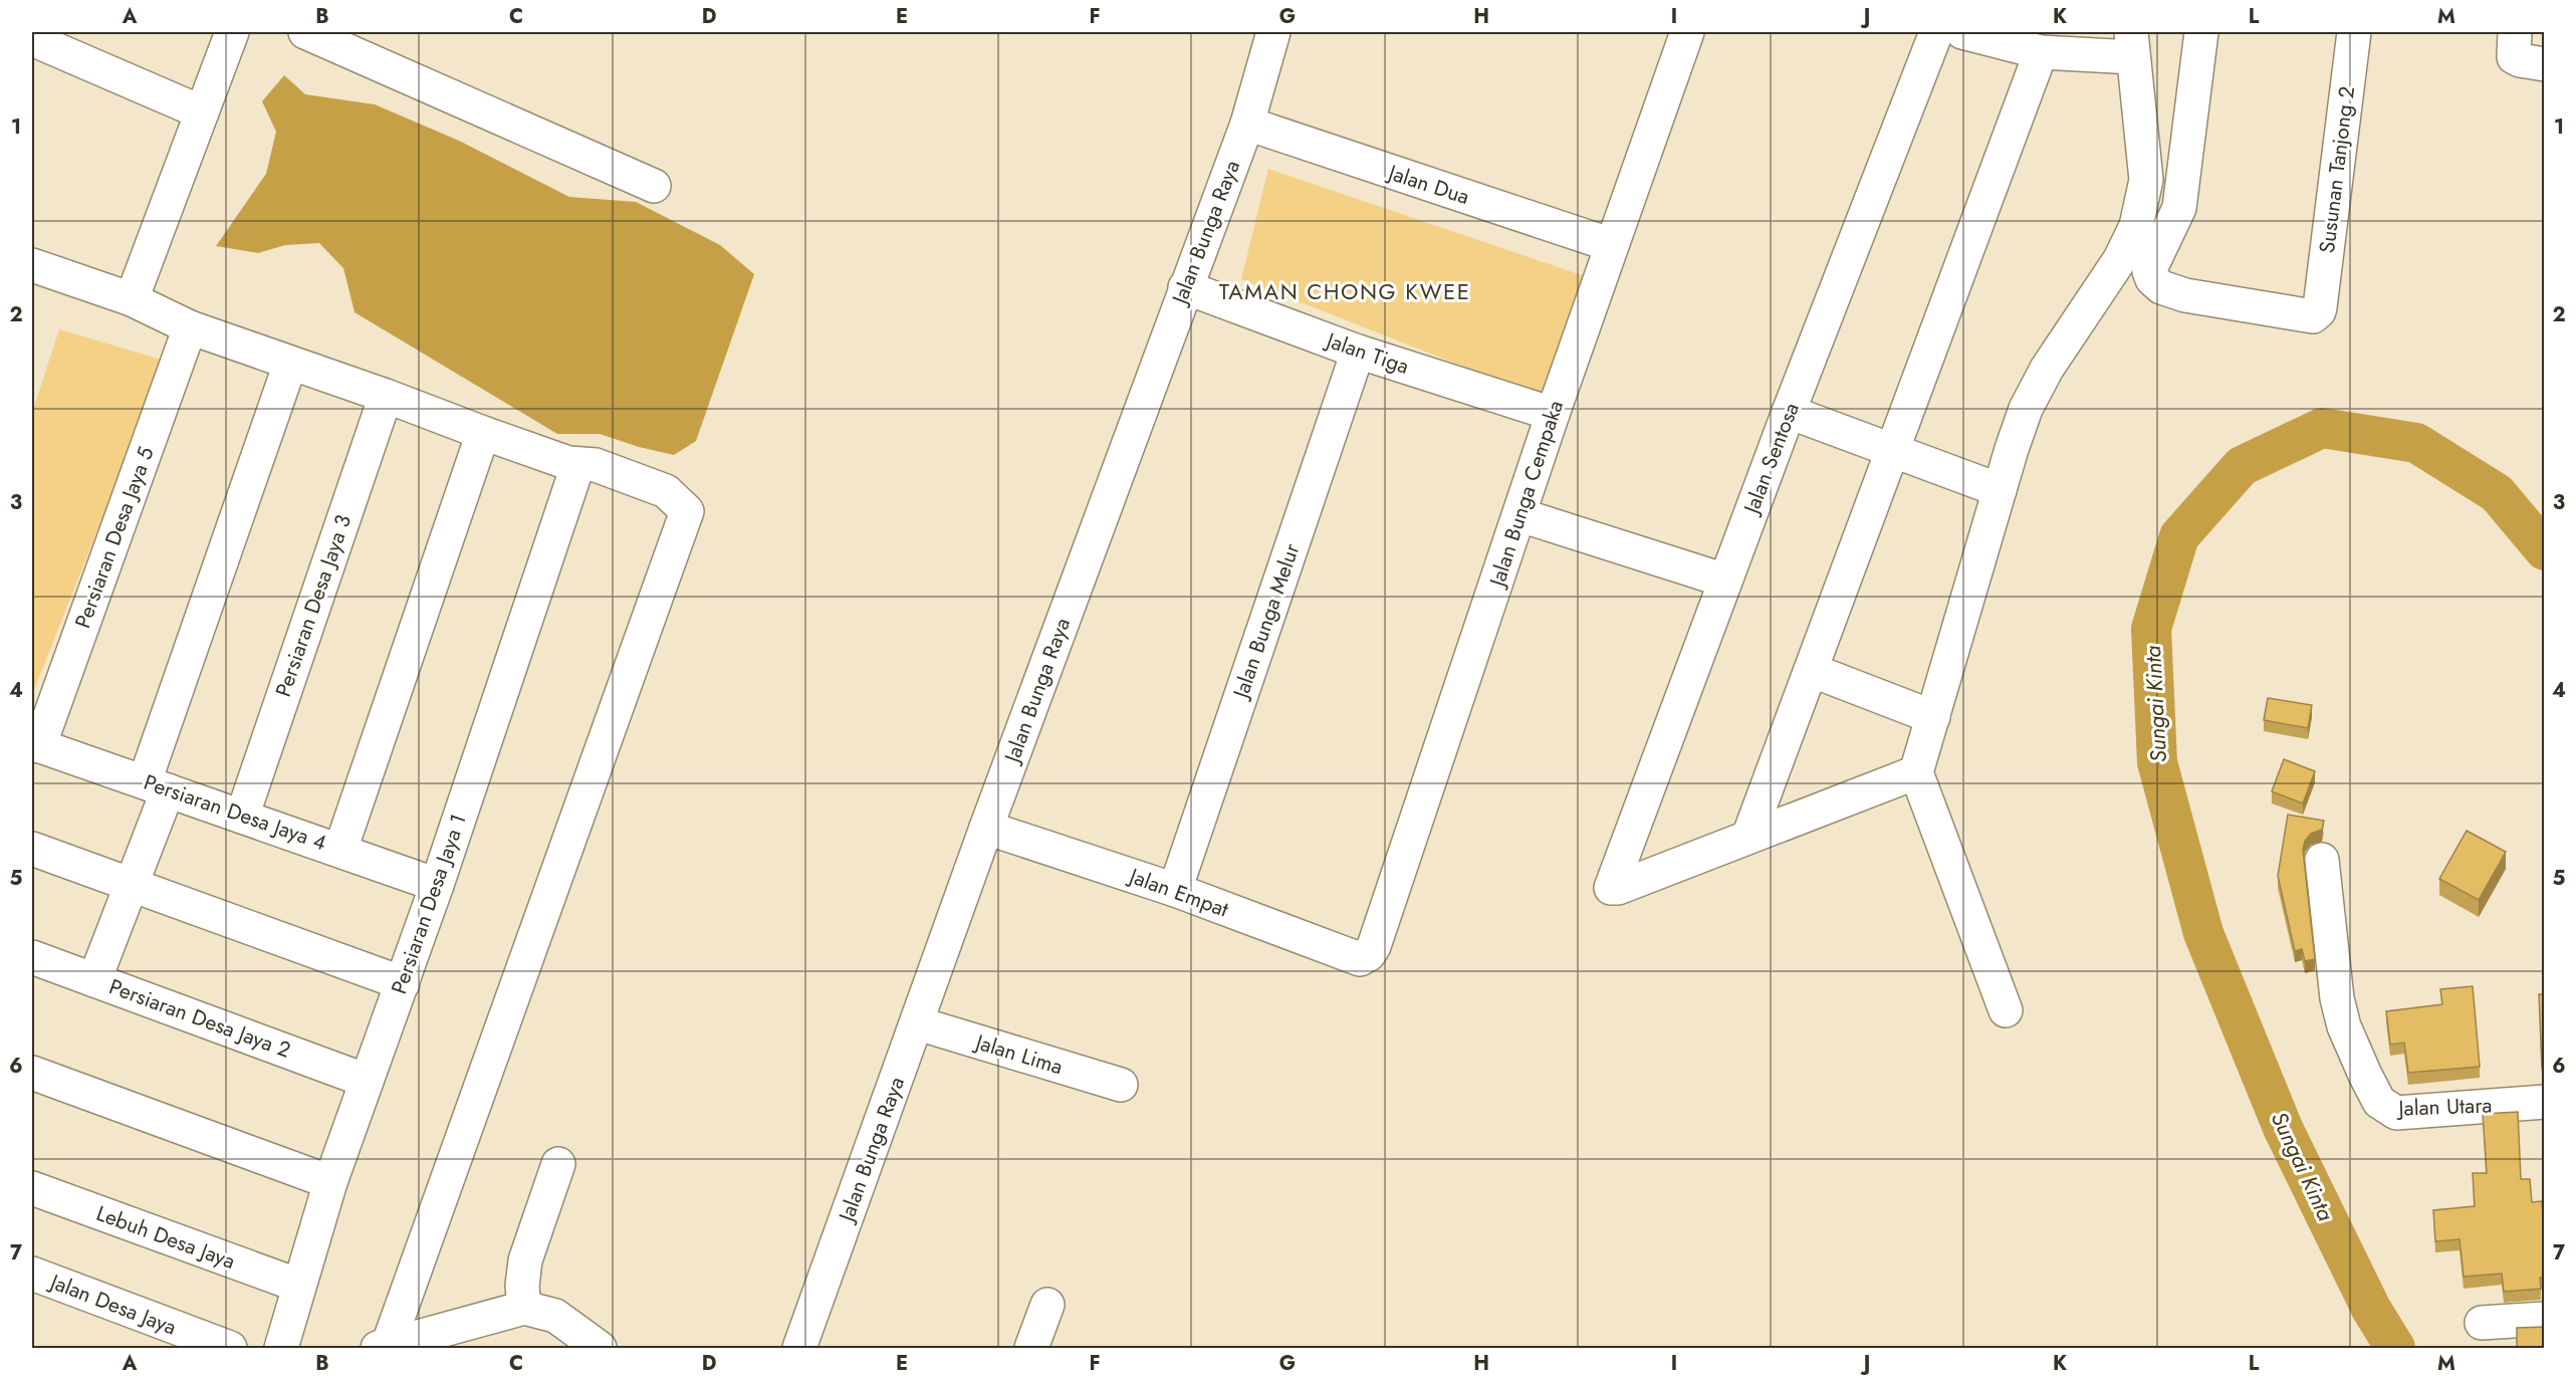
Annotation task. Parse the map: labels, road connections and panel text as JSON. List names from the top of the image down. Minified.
{"streets":{"street":["Susunan Tanjong 2","Jalan Dua","Jalan Bunga Raya","Jalan Tiga","Jalan Sentosa","Jalan Bunga Cempaka","Persiaran Desa Jaya 5","Persiaran Desa Jaya 3","Jalan Bunga Melur","Persiaran Desa Jaya 4","Jalan Empat","Persiaran Desa Jaya 1","Persiaran Desa Jaya 2","Jalan Lima","Jalan Utara","Lebuh Desa Jaya","Jalan Desa Jaya"]},"crossings":[["Jalan Dua","Jalan Bunga Raya"],["Jalan Dua","Jalan Bunga Cempaka"],["Jalan Bunga Raya","Jalan Tiga"],["Jalan Bunga Raya","Jalan Empat"],["Jalan Bunga Raya","Jalan Lima"],["Jalan Tiga","Jalan Bunga Cempaka"],["Jalan Tiga","Jalan Bunga Melur"],["Jalan Bunga Cempaka","Jalan Empat"],["Persiaran Desa Jaya 5","Persiaran Desa Jaya 4"],["Persiaran Desa Jaya 3","Persiaran Desa Jaya 4"],["Jalan Bunga Melur","Jalan Empat"],["Persiaran Desa Jaya 4","Persiaran Desa Jaya 1"],["Persiaran Desa Jaya 1","Persiaran Desa Jaya 2"],["Persiaran Desa Jaya 1","Lebuh Desa Jaya"]],"districts":["TAMAN CHONG KWEE"],"water":["Sungai Kinta"],"grid":{"columns":["A","B","C","D","E","F","G","H","I","J","K","L","M"],"rows":["1","2","3","4","5","6","7"]}}
